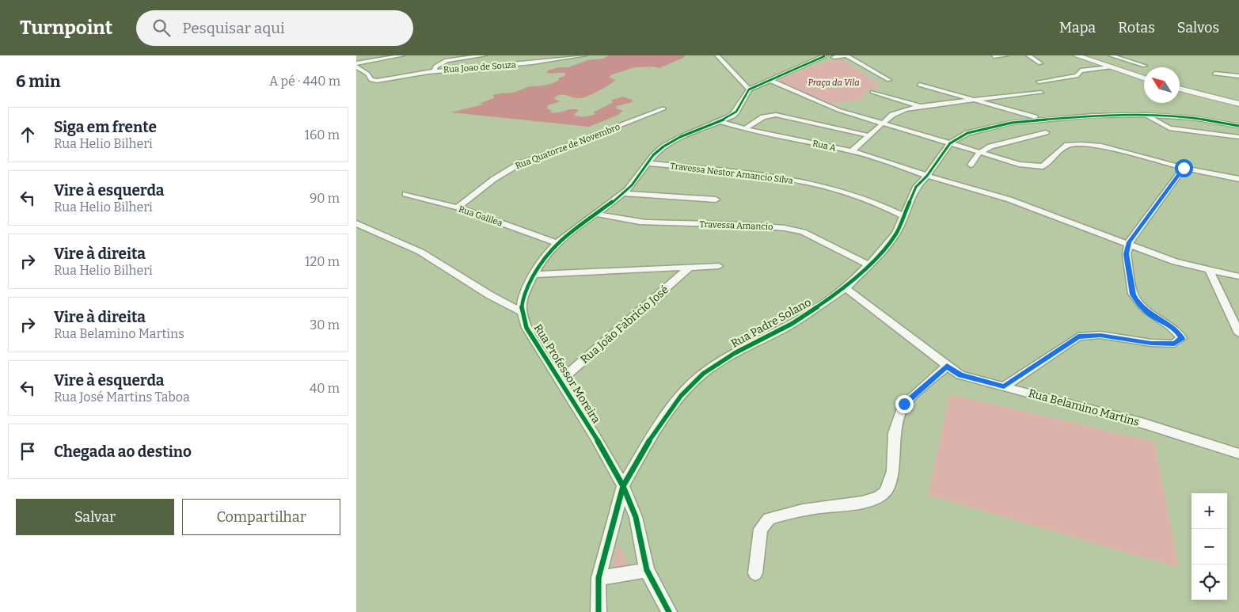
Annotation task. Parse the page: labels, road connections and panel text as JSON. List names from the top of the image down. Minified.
{"streets":{"street":["Rua Joao de Souza","Rua A","Rua Quatorze de Novembro","Travessa Nestor Amancio Silva","Rua Galilea","Travessa Amancio","Rua Padre Solano","Rua João Fabricio José","Rua Professor Moreira","Rua Belamino Martins"]},"crossings":[["Rua A","Rua Padre Solano"],["Rua Quatorze de Novembro","Rua Galilea"],["Travessa Nestor Amancio Silva","Rua Padre Solano"],["Travessa Amancio","Rua Padre Solano"],["Rua Padre Solano","Rua Professor Moreira"],["Rua Padre Solano","Rua Belamino Martins"],["Rua João Fabricio José","Rua Professor Moreira"]],"parks":["Praça da Vila"],"north":"top left","page":{"header":"Turnpoint","search":"Pesquisar aqui","nav":["Mapa","Rotas","Salvos"],"heading":["6 min","A pé · 440 m"],"list":[["Siga em frente","Rua Helio Bilheri","160 m"],["Vire à esquerda","Rua Helio Bilheri","90 m"],["Vire à direita","Rua Helio Bilheri","120 m"],["Vire à direita","Rua Belamino Martins","30 m"],["Vire à esquerda","Rua José Martins Taboa","40 m"],"Chegada ao destino"],"buttons":["Salvar","Compartilhar"],"map_buttons":["+","−"]}}
